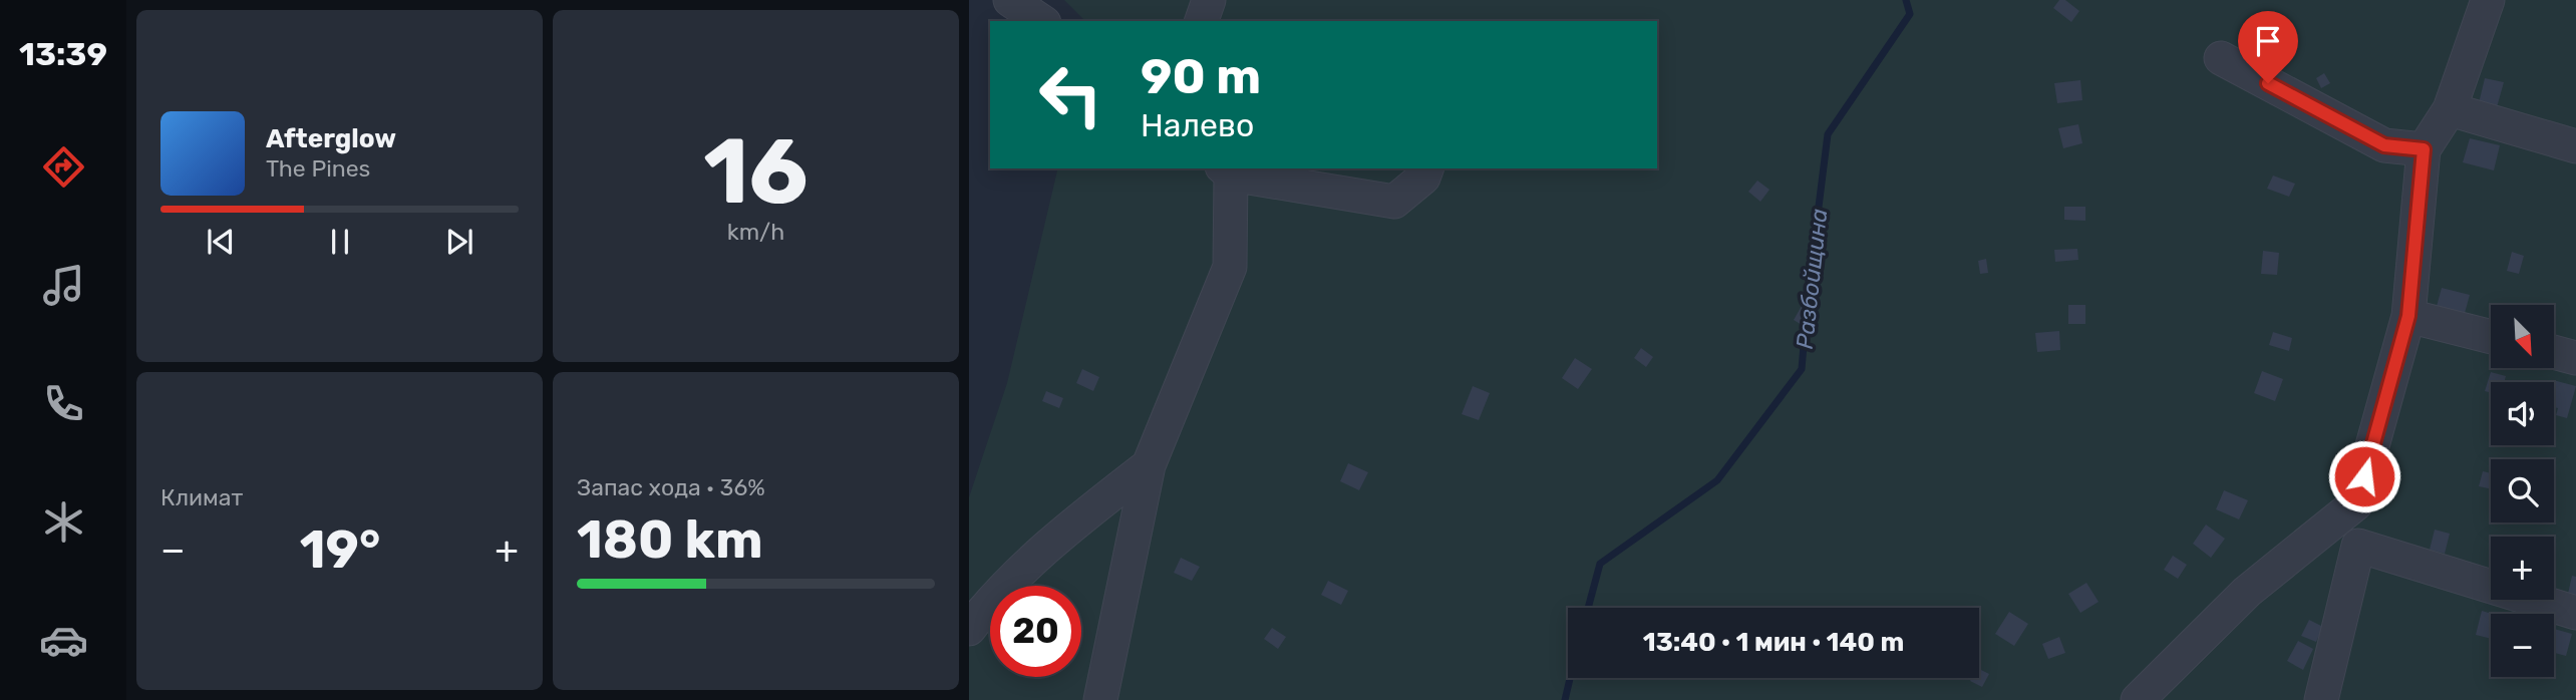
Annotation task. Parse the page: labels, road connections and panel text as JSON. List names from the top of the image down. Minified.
{"water":["Разбойщина"],"north":"bottom right","page":{"tabs":"13:39","tile":[["16","km/h"],"Климат",["Запас хода · 36%","180 km"]],"turn":["90 m","Налево"],"song":["Afterglow","The Pines"],"map_buttons":["+","−"],"heat":["−","19°","+"],"limit":"20","trip":"13:40 · 1 мин · 140 m"}}
